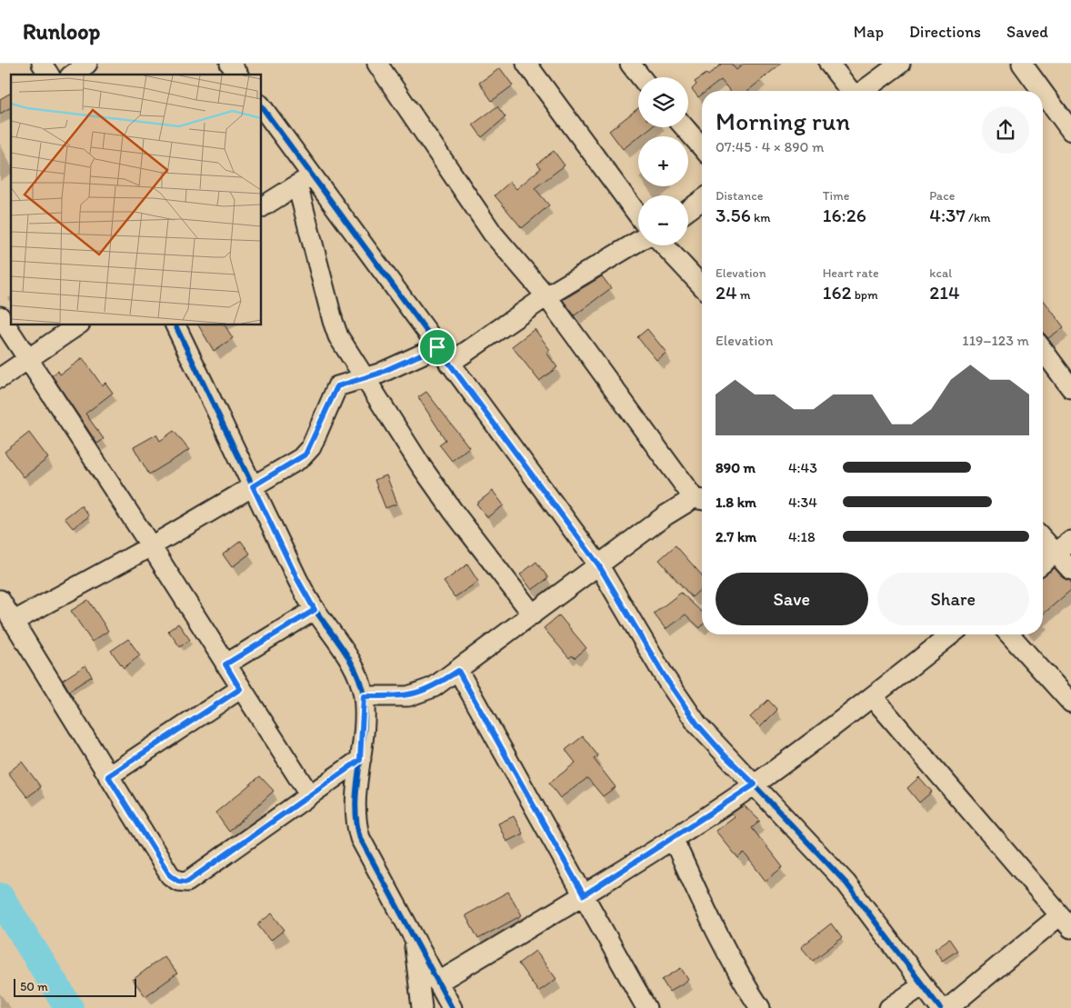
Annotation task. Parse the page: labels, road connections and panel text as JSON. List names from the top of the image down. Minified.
{"scale_bar":"50 m","page":{"header":"Runloop","nav":["Map","Directions","Saved"],"map_buttons":["+","−"],"heading":["Morning run","07:45 · 4 × 890 m"],"stats":[["Distance","3.56 km"],["Time","16:26"],["Pace","4:37 /km"],["Elevation","24 m"],["Heart rate","162 bpm"],["kcal","214"]],"chart":["Elevation","119–123 m"],"list":[{"name":"890 m","note":"4:43"},{"name":"1.8 km","note":"4:34"},{"name":"2.7 km","note":"4:18"}],"buttons":["Save","Share"],"scale":"50 m"}}
